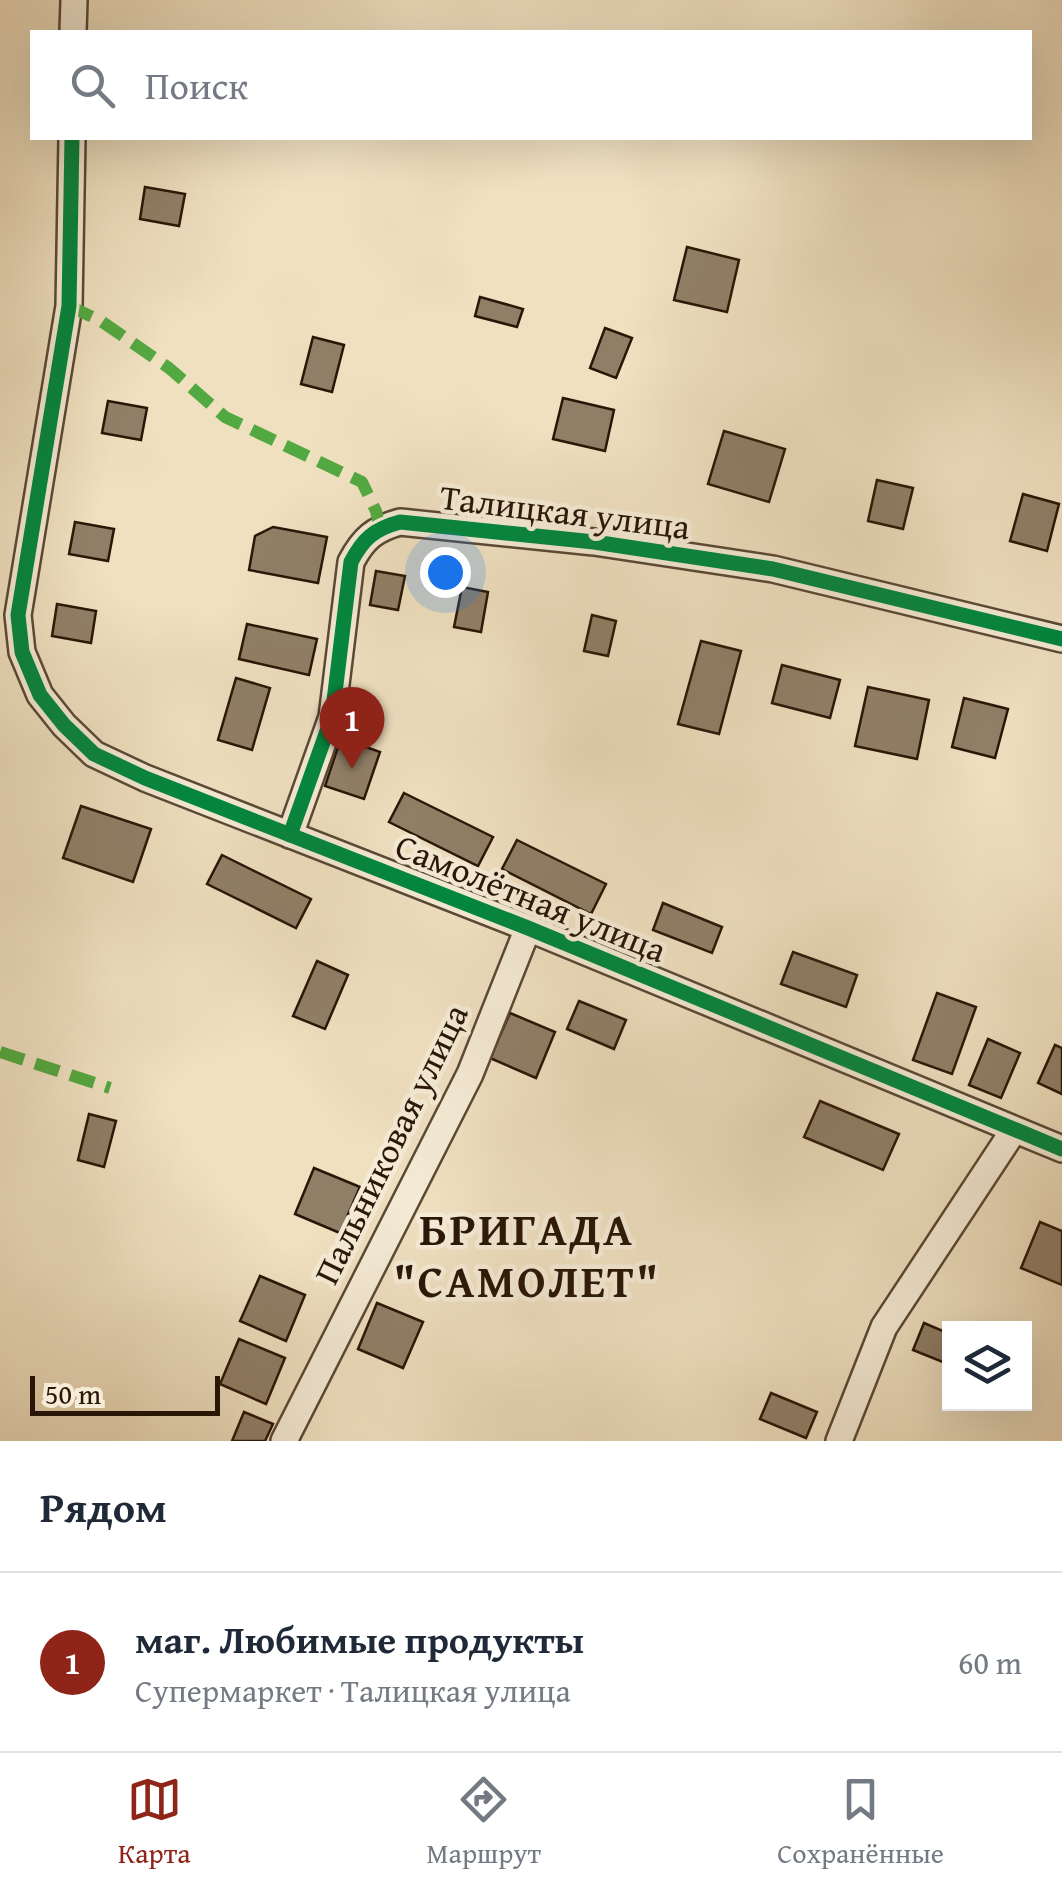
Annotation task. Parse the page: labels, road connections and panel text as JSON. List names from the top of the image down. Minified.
{"streets":{"street":["Талицкая улица","Самолётная улица","Пальниковая улица"]},"crossings":[["Талицкая улица","Самолётная улица"],["Самолётная улица","Пальниковая улица"]],"districts":["БРИГАДА \"САМОЛЕТ\""],"scale_bar":"50 m","page":{"search":"Поиск","pins":"1","scale":"50 m","heading":"Рядом","list":[{"mark":"1","name":"маг. Любимые продукты","note":"Супермаркет · Талицкая улица","value":"60 m"}],"nav":["Карта","Маршрут","Сохранённые"]}}
